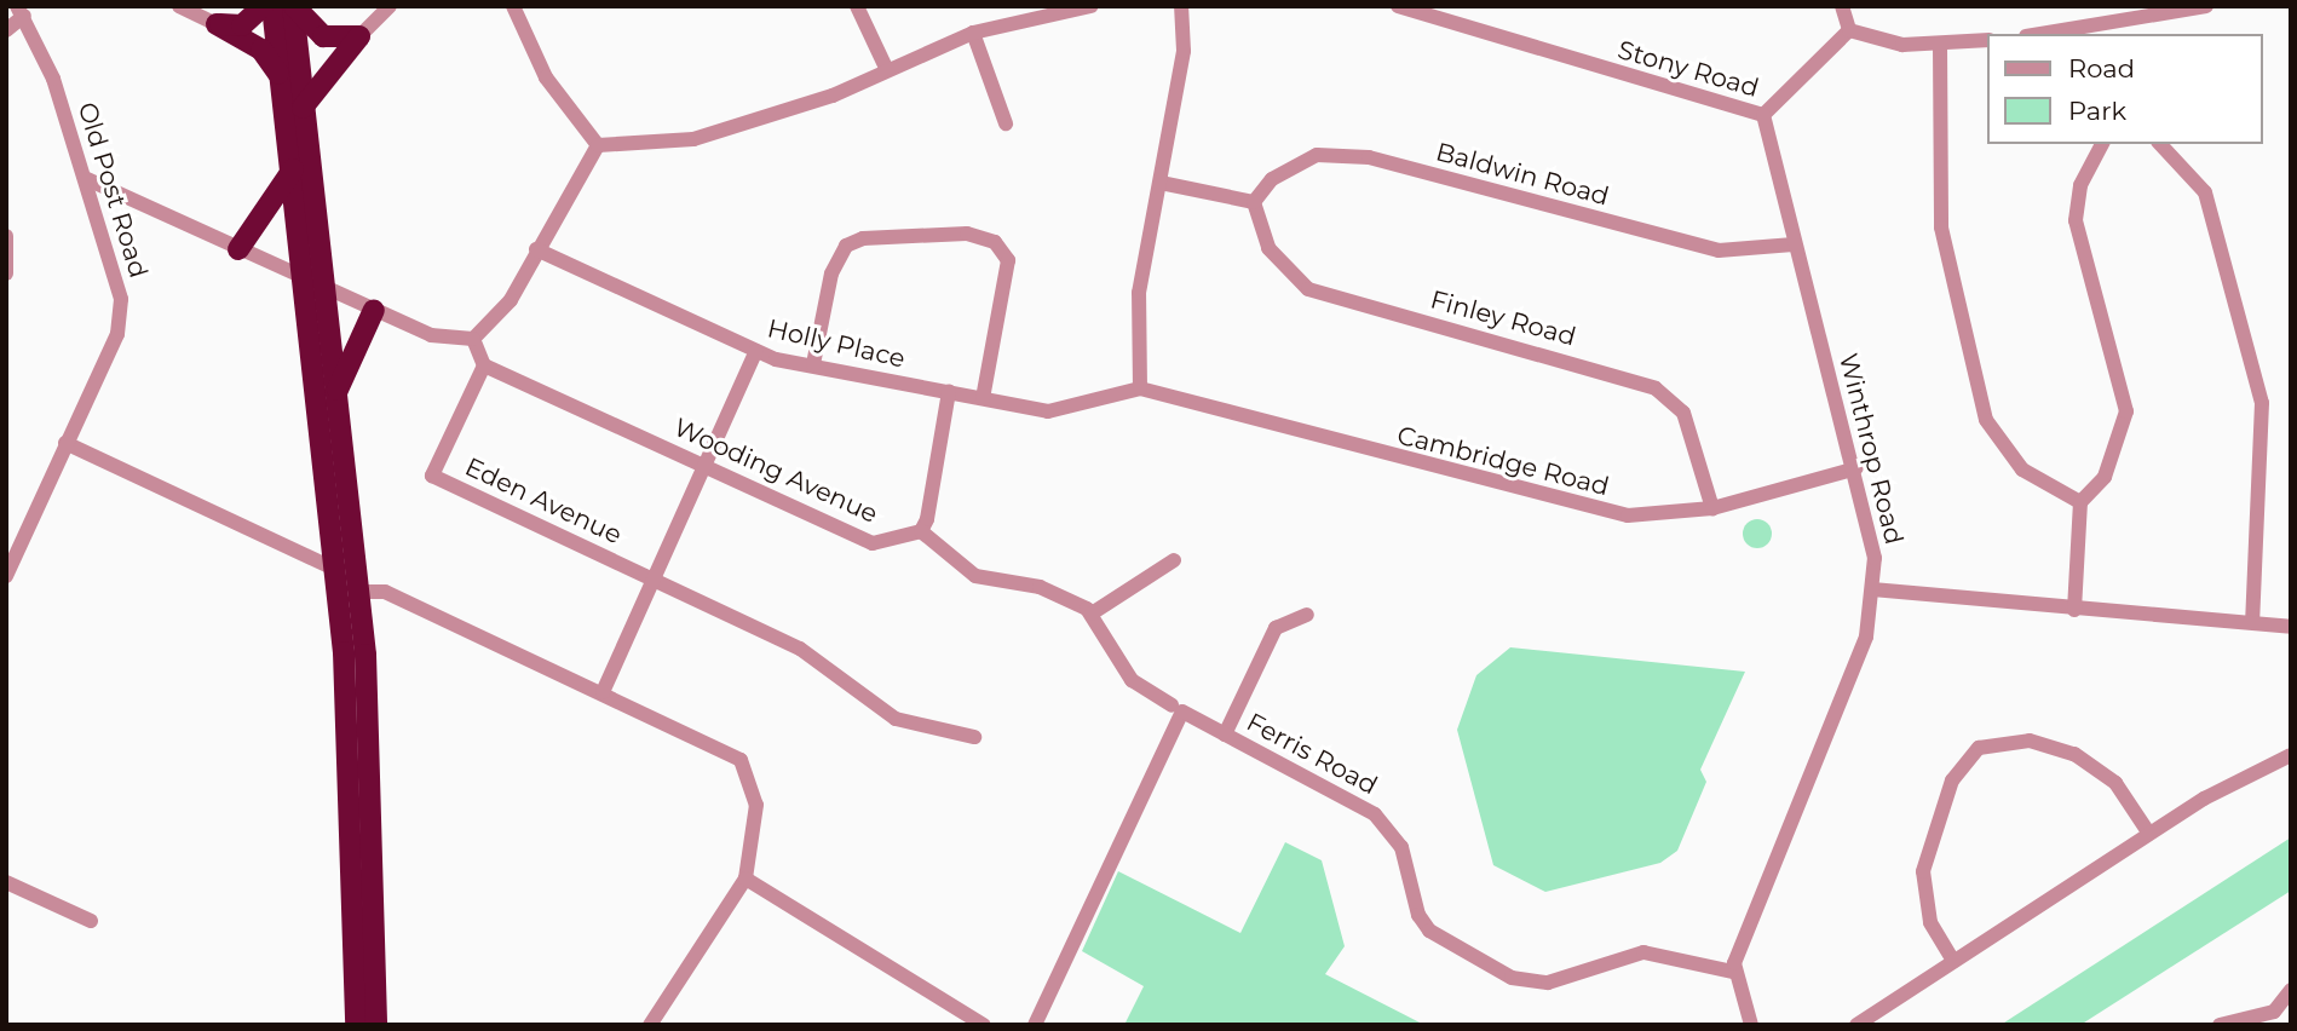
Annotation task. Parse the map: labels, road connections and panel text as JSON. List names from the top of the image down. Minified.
{"streets":{"street":["Stony Road","Baldwin Road","Old Post Road","Finley Road","Holly Place","Winthrop Road","Cambridge Road","Wooding Avenue","Eden Avenue","Ferris Road"]},"crossings":[["Stony Road","Winthrop Road"],["Baldwin Road","Finley Road"],["Baldwin Road","Winthrop Road"],["Finley Road","Cambridge Road"],["Holly Place","Cambridge Road"],["Winthrop Road","Cambridge Road"],["Winthrop Road","Ferris Road"],["Wooding Avenue","Eden Avenue"]],"legend":["Road","Park"]}
